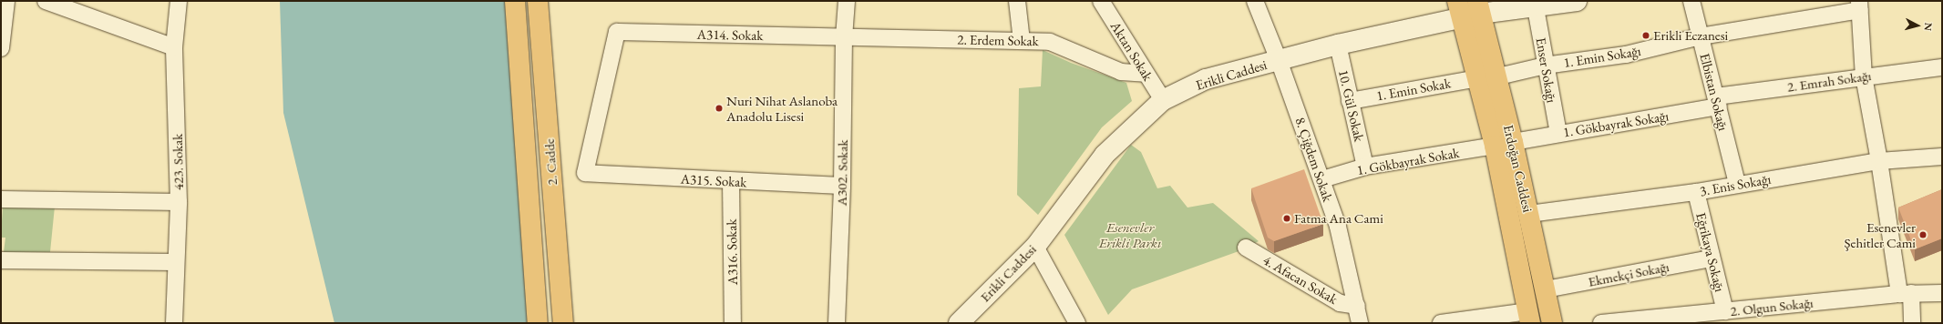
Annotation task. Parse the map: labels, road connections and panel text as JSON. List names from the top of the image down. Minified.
{"streets":{"main road":["Erikli Caddesi","2. Cadde","Erdoğan Caddesi"],"street":["A314. Sokak","2. Erdem Sokak","Aktan Sokak","1. Emin Sokağı","Enser Sokağı","2. Emrah Sokağı","1. Emin Sokak","Elbistan Sokağı","10. Gül Sokak","1. Gökbayrak Sokağı","8. Çiğdem Sokak","1. Gökbayrak Sokak","423. Sokak","A302. Sokak","A315. Sokak","3. Enis Sokağı","A316. Sokak","Eğrikaya Sokağı","Ekmekçi Sokağı","4. Afacan Sokak","2. Olgun Sokağı"]},"crossings":[["A314. Sokak","2. Erdem Sokak"],["A314. Sokak","A302. Sokak"],["A314. Sokak","A315. Sokak"],["2. Erdem Sokak","Aktan Sokak"],["2. Erdem Sokak","A302. Sokak"],["Aktan Sokak","Erikli Caddesi"],["1. Emin Sokağı","Enser Sokağı"],["1. Emin Sokağı","1. Emin Sokak"],["1. Emin Sokağı","Elbistan Sokağı"],["1. Emin Sokağı","Erdoğan Caddesi"],["Enser Sokağı","Erikli Caddesi"],["Enser Sokağı","1. Gökbayrak Sokağı"],["Erikli Caddesi","10. Gül Sokak"],["Erikli Caddesi","8. Çiğdem Sokak"],["Erikli Caddesi","Erdoğan Caddesi"],["2. Emrah Sokağı","Elbistan Sokağı"],["2. Emrah Sokağı","1. Gökbayrak Sokağı"],["1. Emin Sokak","10. Gül Sokak"],["1. Emin Sokak","Erdoğan Caddesi"],["Elbistan Sokağı","1. Gökbayrak Sokağı"],["Elbistan Sokağı","3. Enis Sokağı"],["10. Gül Sokak","1. Gökbayrak Sokak"],["1. Gökbayrak Sokağı","1. Gökbayrak Sokak"],["1. Gökbayrak Sokağı","Erdoğan Caddesi"],["8. Çiğdem Sokak","1. Gökbayrak Sokak"],["8. Çiğdem Sokak","4. Afacan Sokak"],["1. Gökbayrak Sokak","Erdoğan Caddesi"],["Erdoğan Caddesi","3. Enis Sokağı"],["Erdoğan Caddesi","Ekmekçi Sokağı"],["A302. Sokak","A315. Sokak"],["A315. Sokak","A316. Sokak"],["3. Enis Sokağı","Eğrikaya Sokağı"],["Eğrikaya Sokağı","Ekmekçi Sokağı"],["Eğrikaya Sokağı","2. Olgun Sokağı"]],"parks":["Esenevler Erikli Parkı"],"places":["Erikli Eczanesi","Nuri Nihat Aslanoba Anadolu Lisesi","Fatma Ana Cami","Esenevler Şehitler Cami"],"north":"right"}
